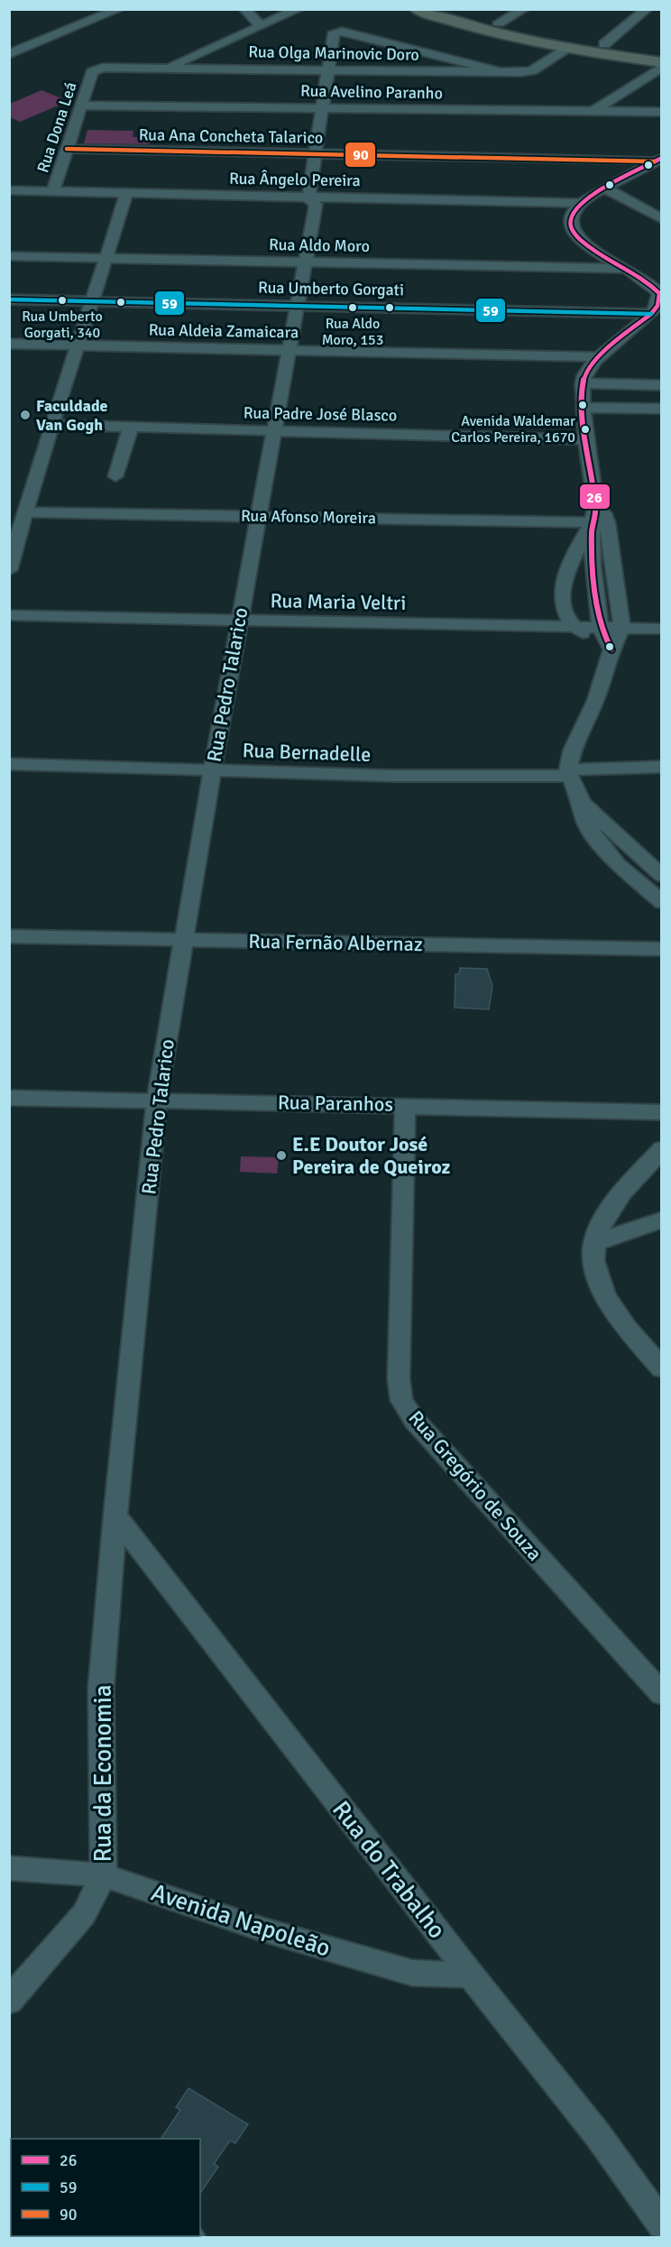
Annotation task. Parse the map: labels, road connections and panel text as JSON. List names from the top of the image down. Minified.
{"streets":{"street":["Rua Olga Marinovic Doro","Rua Avelino Paranho","Rua Dona Leá","Rua Ana Concheta Talarico","Rua Ângelo Pereira","Rua Aldo Moro","Rua Umberto Gorgati","Rua Aldeia Zamaicara","Rua Padre José Blasco","Rua Afonso Moreira","Rua Maria Veltri","Rua Pedro Talarico","Rua Bernadelle","Rua Fernão Albernaz","Rua Paranhos","Rua Gregório de Souza","Rua da Economia","Rua do Trabalho","Avenida Napoleão"]},"crossings":[["Rua Olga Marinovic Doro","Rua Dona Leá"],["Rua Olga Marinovic Doro","Rua Pedro Talarico"],["Rua Avelino Paranho","Rua Dona Leá"],["Rua Avelino Paranho","Rua Pedro Talarico"],["Rua Dona Leá","Rua Ana Concheta Talarico"],["Rua Dona Leá","Rua Ângelo Pereira"],["Rua Ana Concheta Talarico","Rua Pedro Talarico"],["Rua Ângelo Pereira","Rua Pedro Talarico"],["Rua Aldo Moro","Rua Pedro Talarico"],["Rua Umberto Gorgati","Rua Pedro Talarico"],["Rua Aldeia Zamaicara","Rua Pedro Talarico"],["Rua Padre José Blasco","Rua Pedro Talarico"],["Rua Afonso Moreira","Rua Pedro Talarico"],["Rua Maria Veltri","Rua Pedro Talarico"],["Rua Pedro Talarico","Rua Bernadelle"],["Rua Pedro Talarico","Rua Fernão Albernaz"],["Rua Pedro Talarico","Rua Paranhos"],["Rua Pedro Talarico","Rua da Economia"],["Rua Pedro Talarico","Rua do Trabalho"],["Rua Paranhos","Rua Gregório de Souza"],["Rua da Economia","Rua do Trabalho"],["Rua da Economia","Avenida Napoleão"],["Rua do Trabalho","Avenida Napoleão"]],"places":["Rua Umberto Gorgati, 340","Rua Aldo Moro, 153","Faculdade Van Gogh","Avenida Waldemar Carlos Pereira, 1670","E.E Doutor José Pereira de Queiroz"],"lines":["transit line 90","transit line 26","transit line 59"],"legend":["26","59","90"]}
